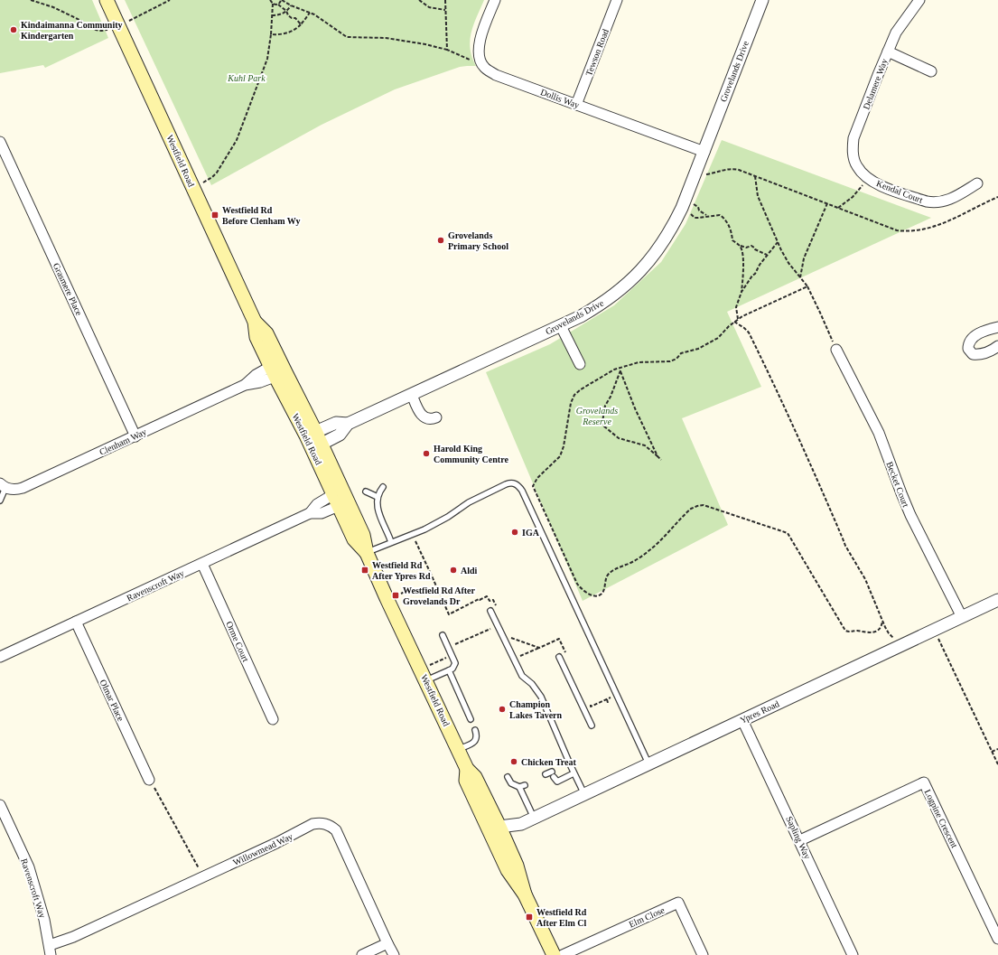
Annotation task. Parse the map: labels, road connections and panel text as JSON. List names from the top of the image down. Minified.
{"streets":{"main road":["Westfield Road"],"street":["Tewson Road","Grovelands Drive","Delamere Way","Dollis Way","Kendal Court","Grasmere Place","Clenham Way","Becket Court","Ravenscroft Way","Orme Court","Olmar Place","Ypres Road","Logpine Crescent","Sapling Way","Willowmead Way","Elm Close"]},"crossings":[["Tewson Road","Dollis Way"],["Grovelands Drive","Dollis Way"],["Grovelands Drive","Westfield Road"],["Delamere Way","Kendal Court"],["Westfield Road","Clenham Way"],["Westfield Road","Ravenscroft Way"],["Westfield Road","Ypres Road"],["Grasmere Place","Clenham Way"],["Becket Court","Ypres Road"],["Ravenscroft Way","Orme Court"],["Ravenscroft Way","Olmar Place"],["Ravenscroft Way","Willowmead Way"],["Ypres Road","Sapling Way"],["Logpine Crescent","Sapling Way"]],"parks":["Kuhl Park","Grovelands Reserve"],"places":{"other":["Kindaimanna Community Kindergarten","Grovelands Primary School","Harold King Community Centre","IGA","Aldi","Champion Lakes Tavern","Chicken Treat"],"transit":["Westfield Rd Before Clenham Wy","Westfield Rd After Ypres Rd","Westfield Rd After Grovelands Dr","Westfield Rd After Elm Cl"]}}
